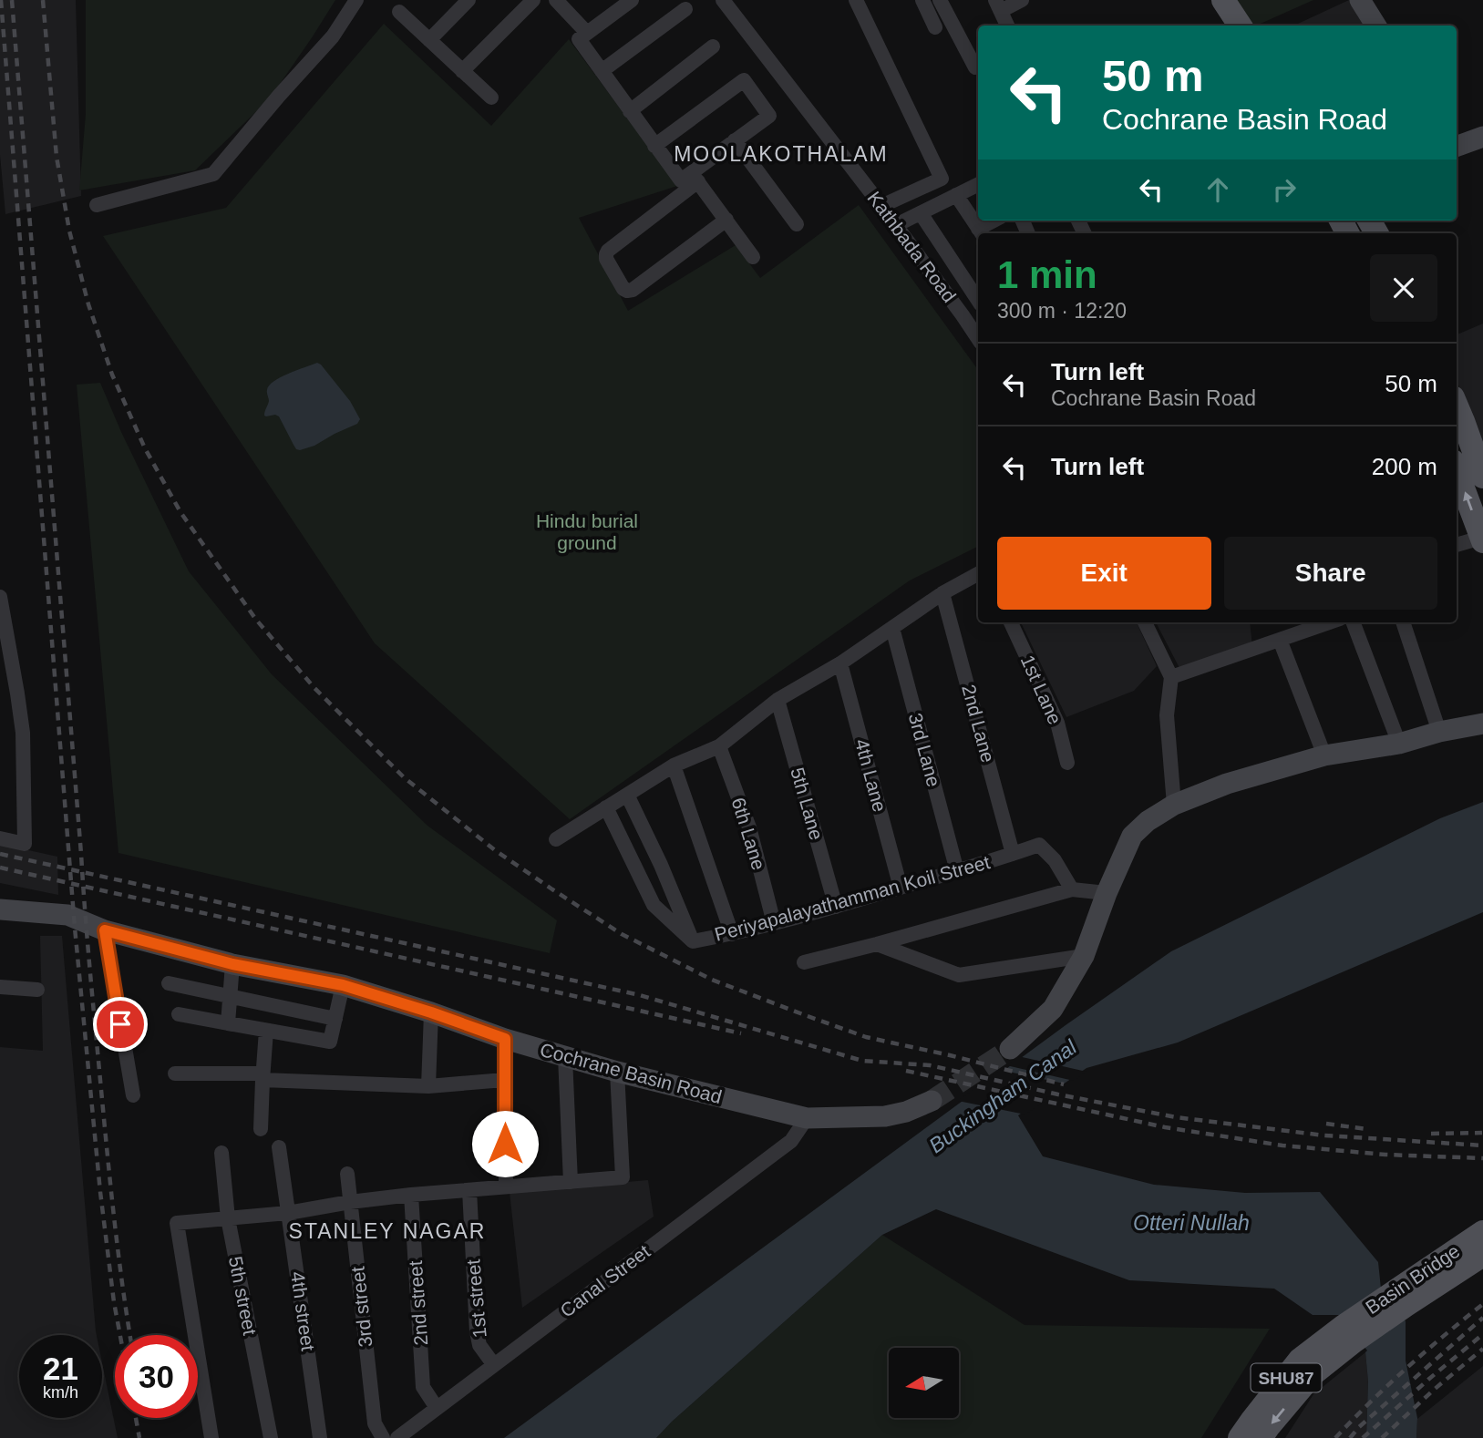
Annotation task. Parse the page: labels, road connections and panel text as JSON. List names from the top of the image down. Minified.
{"streets":{"main road":["Cochrane Basin Road","Basin Bridge","SHU87"],"street":["Kathbada Road","1st Lane","2nd Lane","3rd Lane","4th Lane","5th Lane","6th Lane","Periyapalayathamman Koil Street","Canal Street","5th street","1st street","2nd street","3rd street","4th street"]},"crossings":[["2nd Lane","Periyapalayathamman Koil Street"],["3rd Lane","Periyapalayathamman Koil Street"],["4th Lane","Periyapalayathamman Koil Street"],["5th Lane","Periyapalayathamman Koil Street"],["6th Lane","Periyapalayathamman Koil Street"],["Cochrane Basin Road","Canal Street"],["Basin Bridge","SHU87"],["Canal Street","1st street"],["Canal Street","2nd street"]],"districts":["MOOLAKOTHALAM","STANLEY NAGAR"],"water":["Buckingham Canal","Otteri Nullah"],"parks":["Hindu burial ground"],"north":"left","page":{"turn":["50 m","Cochrane Basin Road"],"heading":["1 min","300 m · 12:20"],"list":[{"name":"Turn left","note":"Cochrane Basin Road","value":"50 m"},{"name":"Turn left","value":"200 m"}],"buttons":["Exit","Share"],"speed":"21 km/h","limit":"30"}}
